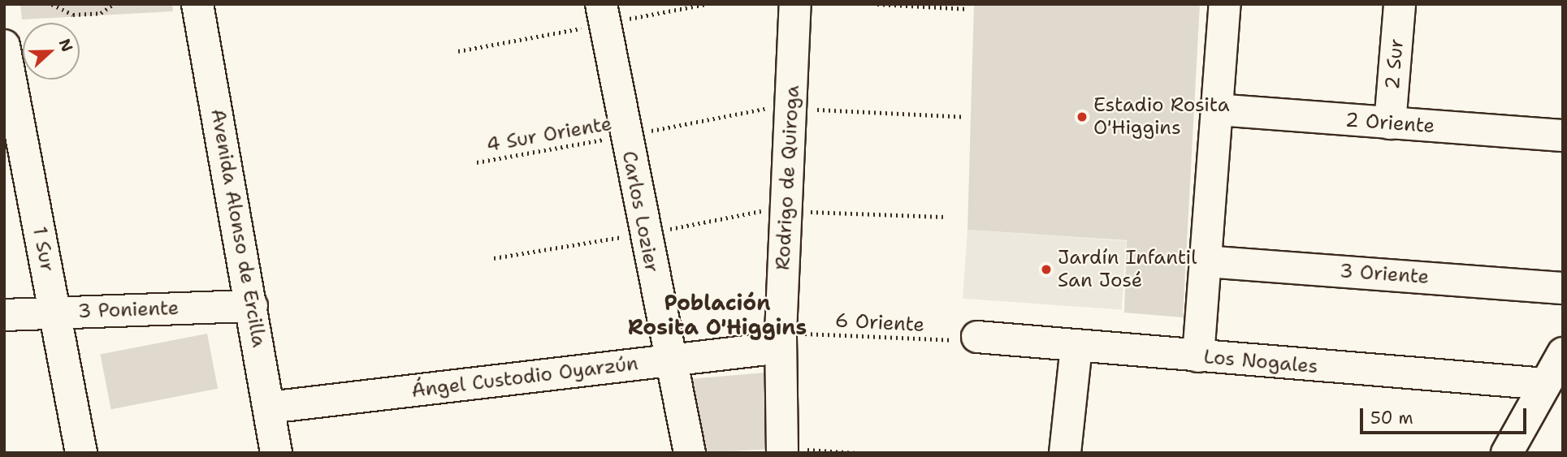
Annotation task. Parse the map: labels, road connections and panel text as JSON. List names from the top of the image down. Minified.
{"streets":{"street":["2 Sur","2 Oriente","Rodrigo de Quiroga","Carlos Lozier","Avenida Alonso de Ercilla","1 Sur","3 Oriente","3 Poniente","Los Nogales","Ángel Custodio Oyarzún"],"path":["4 Sur Oriente","6 Oriente"]},"crossings":[["2 Sur","2 Oriente"],["4 Sur Oriente","Carlos Lozier"],["Rodrigo de Quiroga","6 Oriente"],["Rodrigo de Quiroga","Ángel Custodio Oyarzún"],["Carlos Lozier","Ángel Custodio Oyarzún"],["Avenida Alonso de Ercilla","3 Poniente"],["Avenida Alonso de Ercilla","Ángel Custodio Oyarzún"],["1 Sur","3 Poniente"],["6 Oriente","Los Nogales"],["6 Oriente","Ángel Custodio Oyarzún"]],"districts":["Población Rosita O'Higgins"],"places":["Estadio Rosita O'Higgins","Jardín Infantil San José"],"scale_bar":"50 m","north":"right"}
